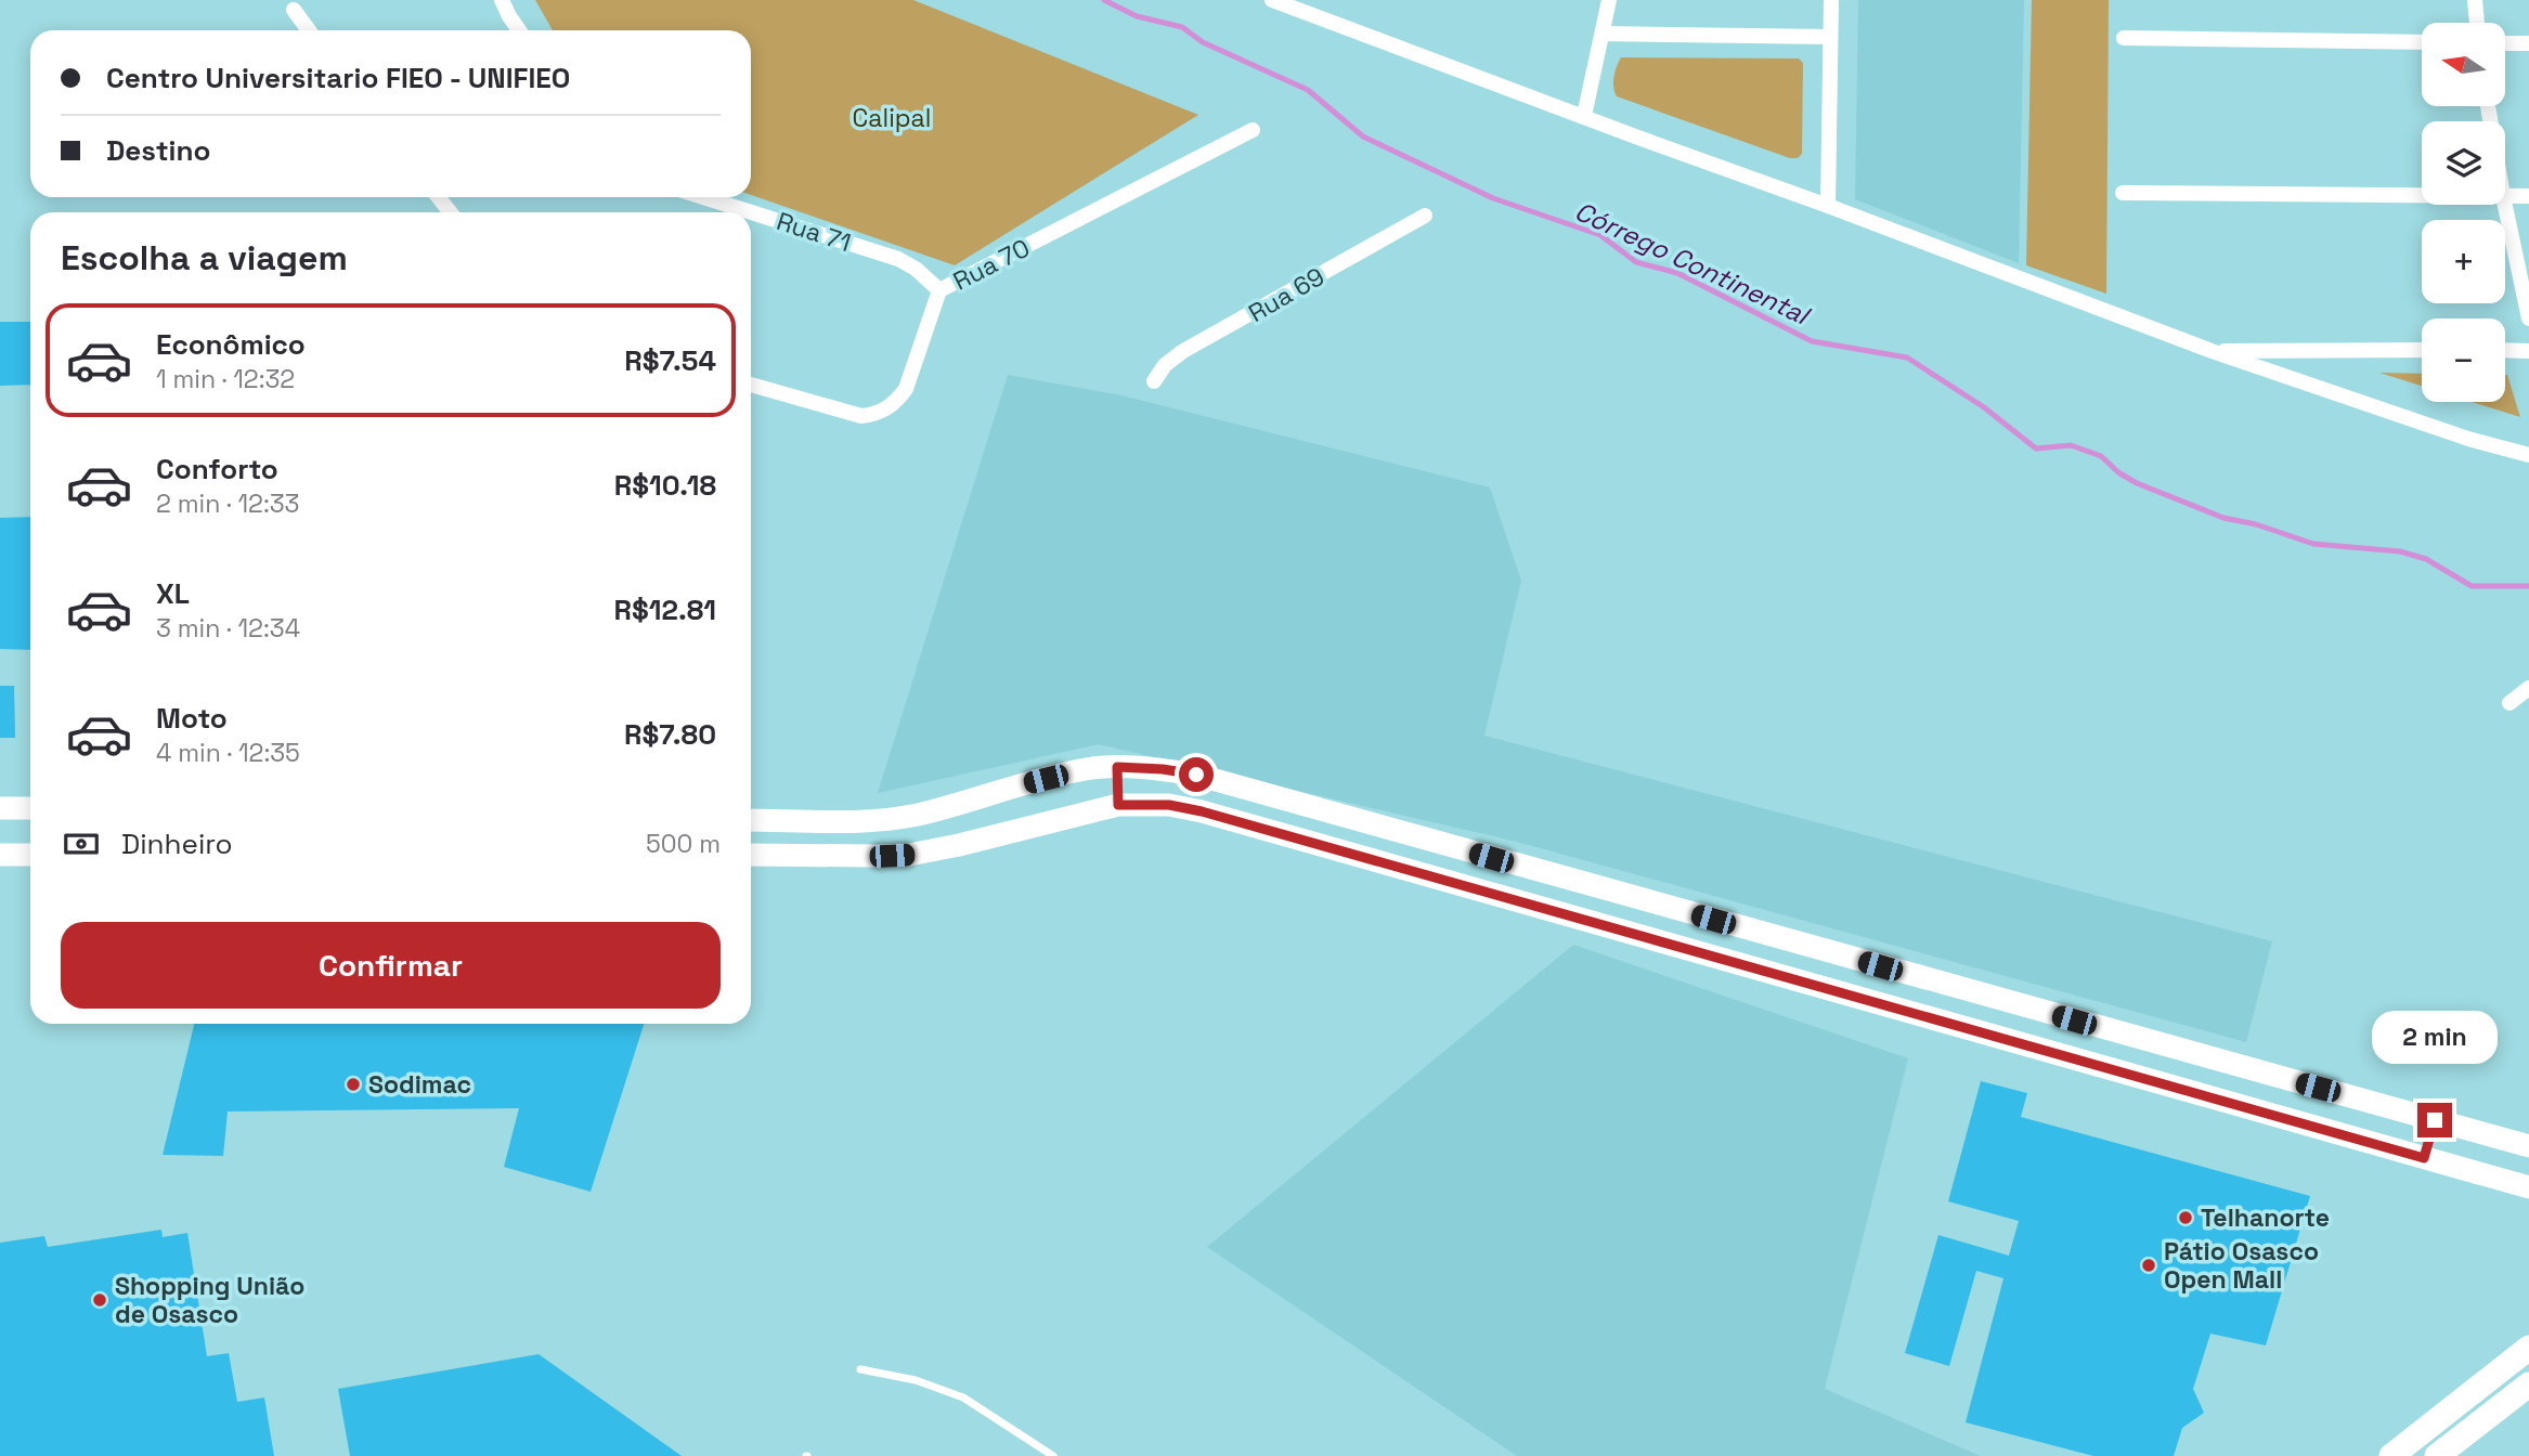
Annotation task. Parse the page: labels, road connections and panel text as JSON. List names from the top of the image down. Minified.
{"streets":{"street":["Rua 71","Rua 70","Rua 69"]},"crossings":[["Rua 71","Rua 70"]],"water":["Córrego Continental"],"parks":["Calipal"],"places":["Sodimac","Telhanorte","Pátio Osasco Open Mall","Shopping União de Osasco"],"north":"left","page":{"map_buttons":["+","−"],"banner":["Centro Universitario FIEO - UNIFIEO","Destino"],"heading":"Escolha a viagem","list":[{"name":"Econômico","note":"1 min · 12:32","value":"R$7.54"},{"name":"Conforto","note":"2 min · 12:33","value":"R$10.18"},{"name":"XL","note":"3 min · 12:34","value":"R$12.81"},{"name":"Moto","note":"4 min · 12:35","value":"R$7.80"}],"pay":["Dinheiro","500 m"],"buttons":"Confirmar","bubble":"2 min"}}
